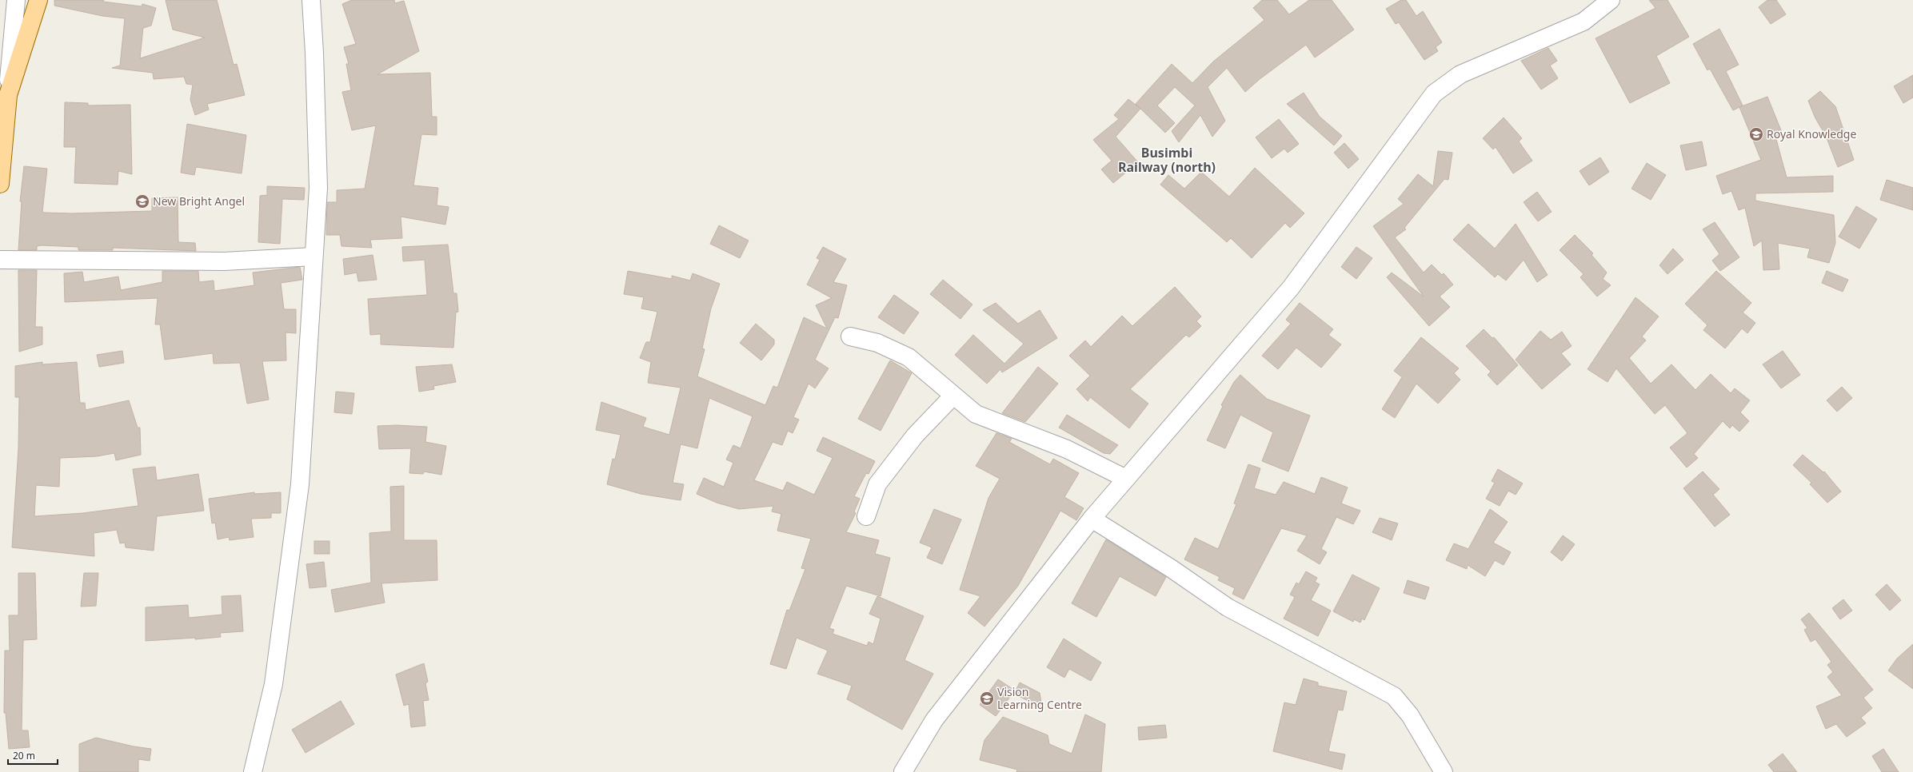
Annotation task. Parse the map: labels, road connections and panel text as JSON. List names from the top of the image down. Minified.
{"districts":["Busimbi Railway (north)"],"places":{"school or university":["Royal Knowledge","New Bright Angel","Vision Learning Centre"]},"scale_bar":"20 m"}
